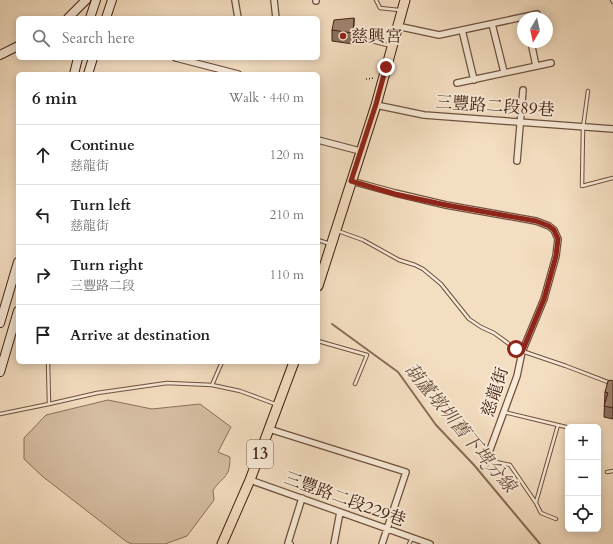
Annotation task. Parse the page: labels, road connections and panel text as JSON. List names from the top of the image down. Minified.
{"streets":{"main road":["13"],"street":["三豐路二段89巷","慈龍街","三豐路二段229巷"]},"crossings":[["13","三豐路二段229巷"]],"water":["葫蘆墩圳舊下埤分線"],"places":["慈興宮"],"north":"bottom","page":{"search":"Search here","heading":["6 min","Walk · 440 m"],"list":[["Continue","慈龍街","120 m"],["Turn left","慈龍街","210 m"],["Turn right","三豐路二段","110 m"],"Arrive at destination"],"map_buttons":["+","−"]}}
